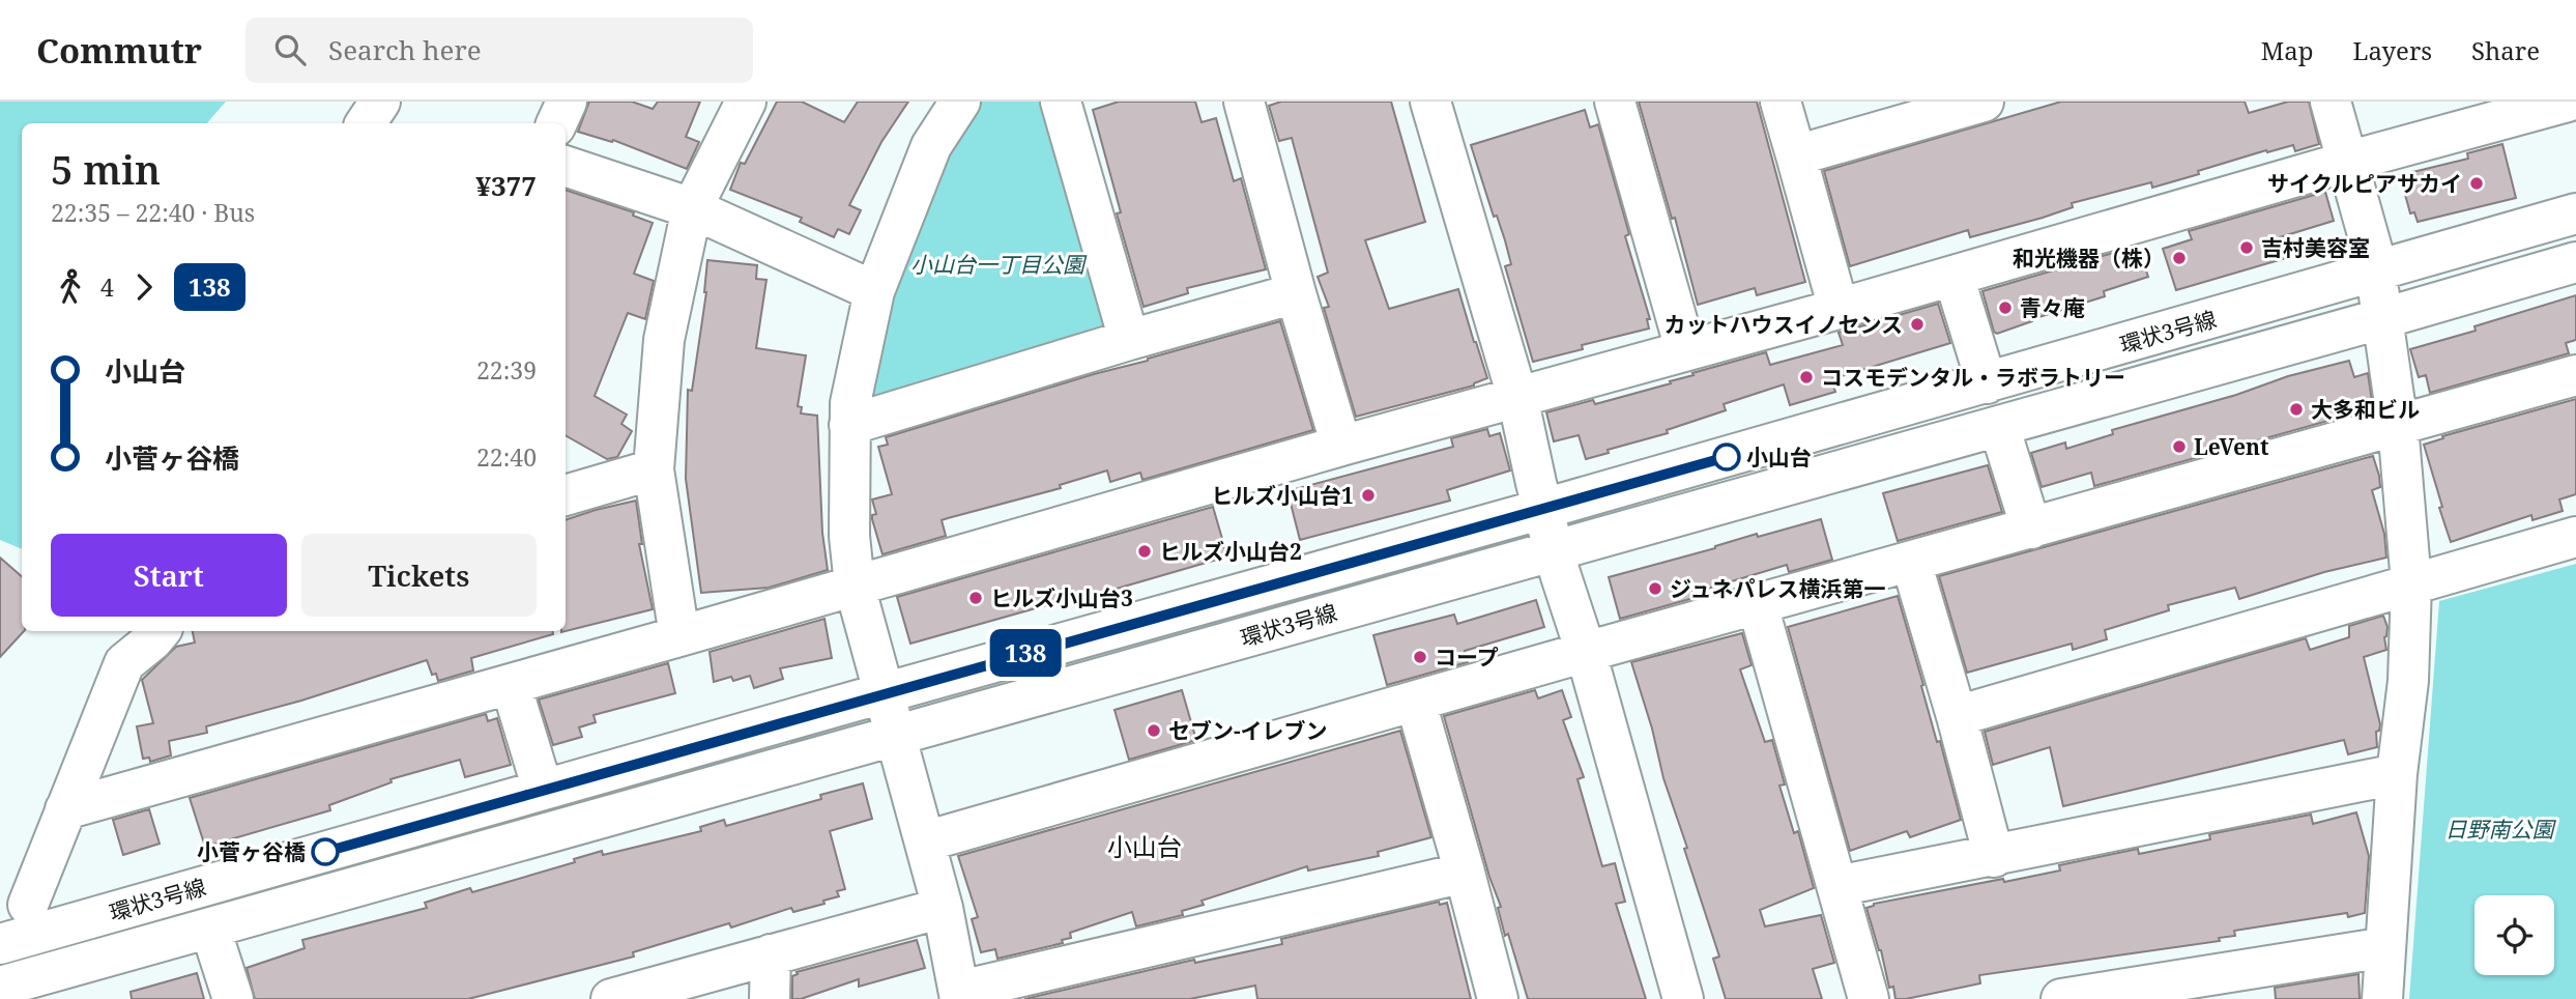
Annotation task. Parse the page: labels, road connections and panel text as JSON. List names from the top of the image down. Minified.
{"streets":{"street":["環状3号線"]},"districts":["小山台"],"parks":["小山台一丁目公園","日野南公園"],"places":["サイクルピアサカイ","吉村美容室","和光機器（株）","青々庵","カットハウスイノセンス","コスモデンタル・ラボラトリー","大多和ビル","LeVent","小山台","ヒルズ小山台1","ヒルズ小山台2","ジュネパレス横浜第一","ヒルズ小山台3","コープ","セブン-イレブン","小菅ヶ谷橋"],"lines":["bus line 138"],"page":{"header":"Commutr","search":"Search here","nav":["Map","Layers","Share"],"on_map":"138","heading":["5 min","22:35 – 22:40 · Bus","¥377"],"legs":["4","138"],"list":[{"name":"小山台","value":"22:39"},{"name":"小菅ヶ谷橋","value":"22:40"}],"buttons":["Start","Tickets"]}}
